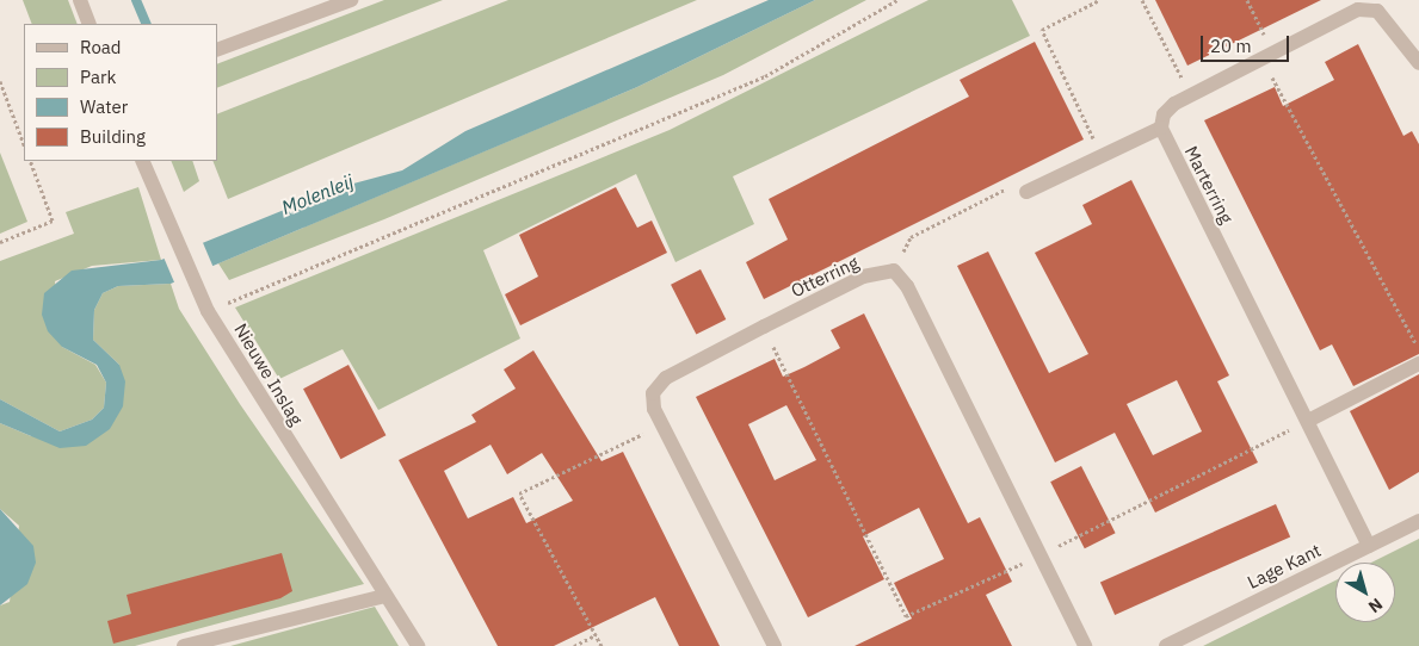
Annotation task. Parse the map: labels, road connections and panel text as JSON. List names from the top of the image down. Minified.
{"streets":{"street":["Marterring","Otterring","Nieuwe Inslag","Lage Kant"]},"crossings":[["Marterring","Lage Kant"]],"water":["Molenleij"],"legend":["Road","Park","Water","Building"],"scale_bar":"20 m","north":"bottom right"}
